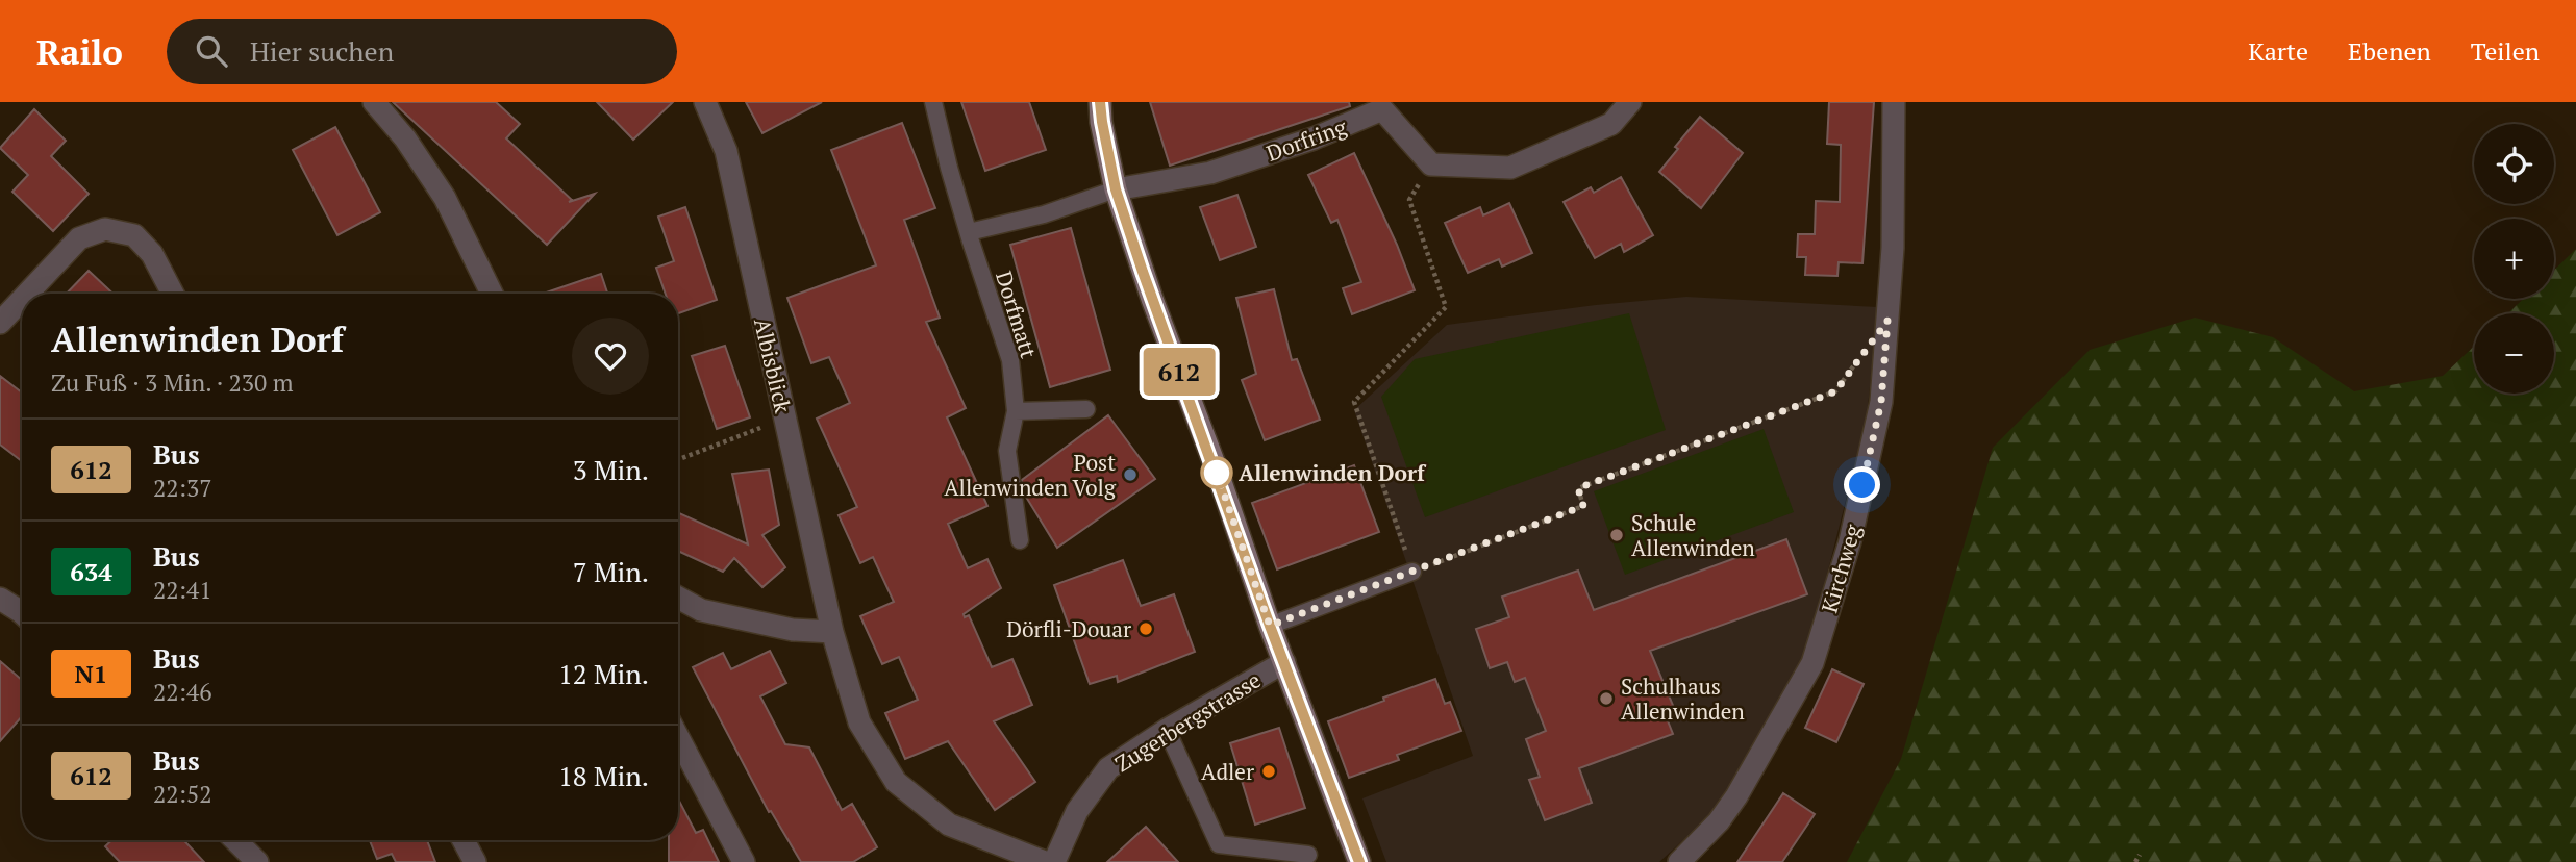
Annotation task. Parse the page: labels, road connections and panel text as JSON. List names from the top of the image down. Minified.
{"streets":{"street":["Dorfring","Albisblick","Kirchweg","Zugerbergstrasse"],"lane":["Dorfmatt"]},"places":["Allenwinden Dorf","Post Allenwinden Volg","Schule Allenwinden","Dörfli-Douar","Schulhaus Allenwinden","Adler"],"lines":["bus line 612"],"page":{"header":"Railo","search":"Hier suchen","nav":["Karte","Ebenen","Teilen"],"on_map":"612","map_buttons":["+","−"],"heading":["Allenwinden Dorf","Zu Fuß · 3 Min. · 230 m"],"list":[{"mark":"612","name":"Bus","note":"22:37","value":"3 Min."},{"mark":"634","name":"Bus","note":"22:41","value":"7 Min."},{"mark":"N1","name":"Bus","note":"22:46","value":"12 Min."},{"mark":"612","name":"Bus","note":"22:52","value":"18 Min."}]}}
